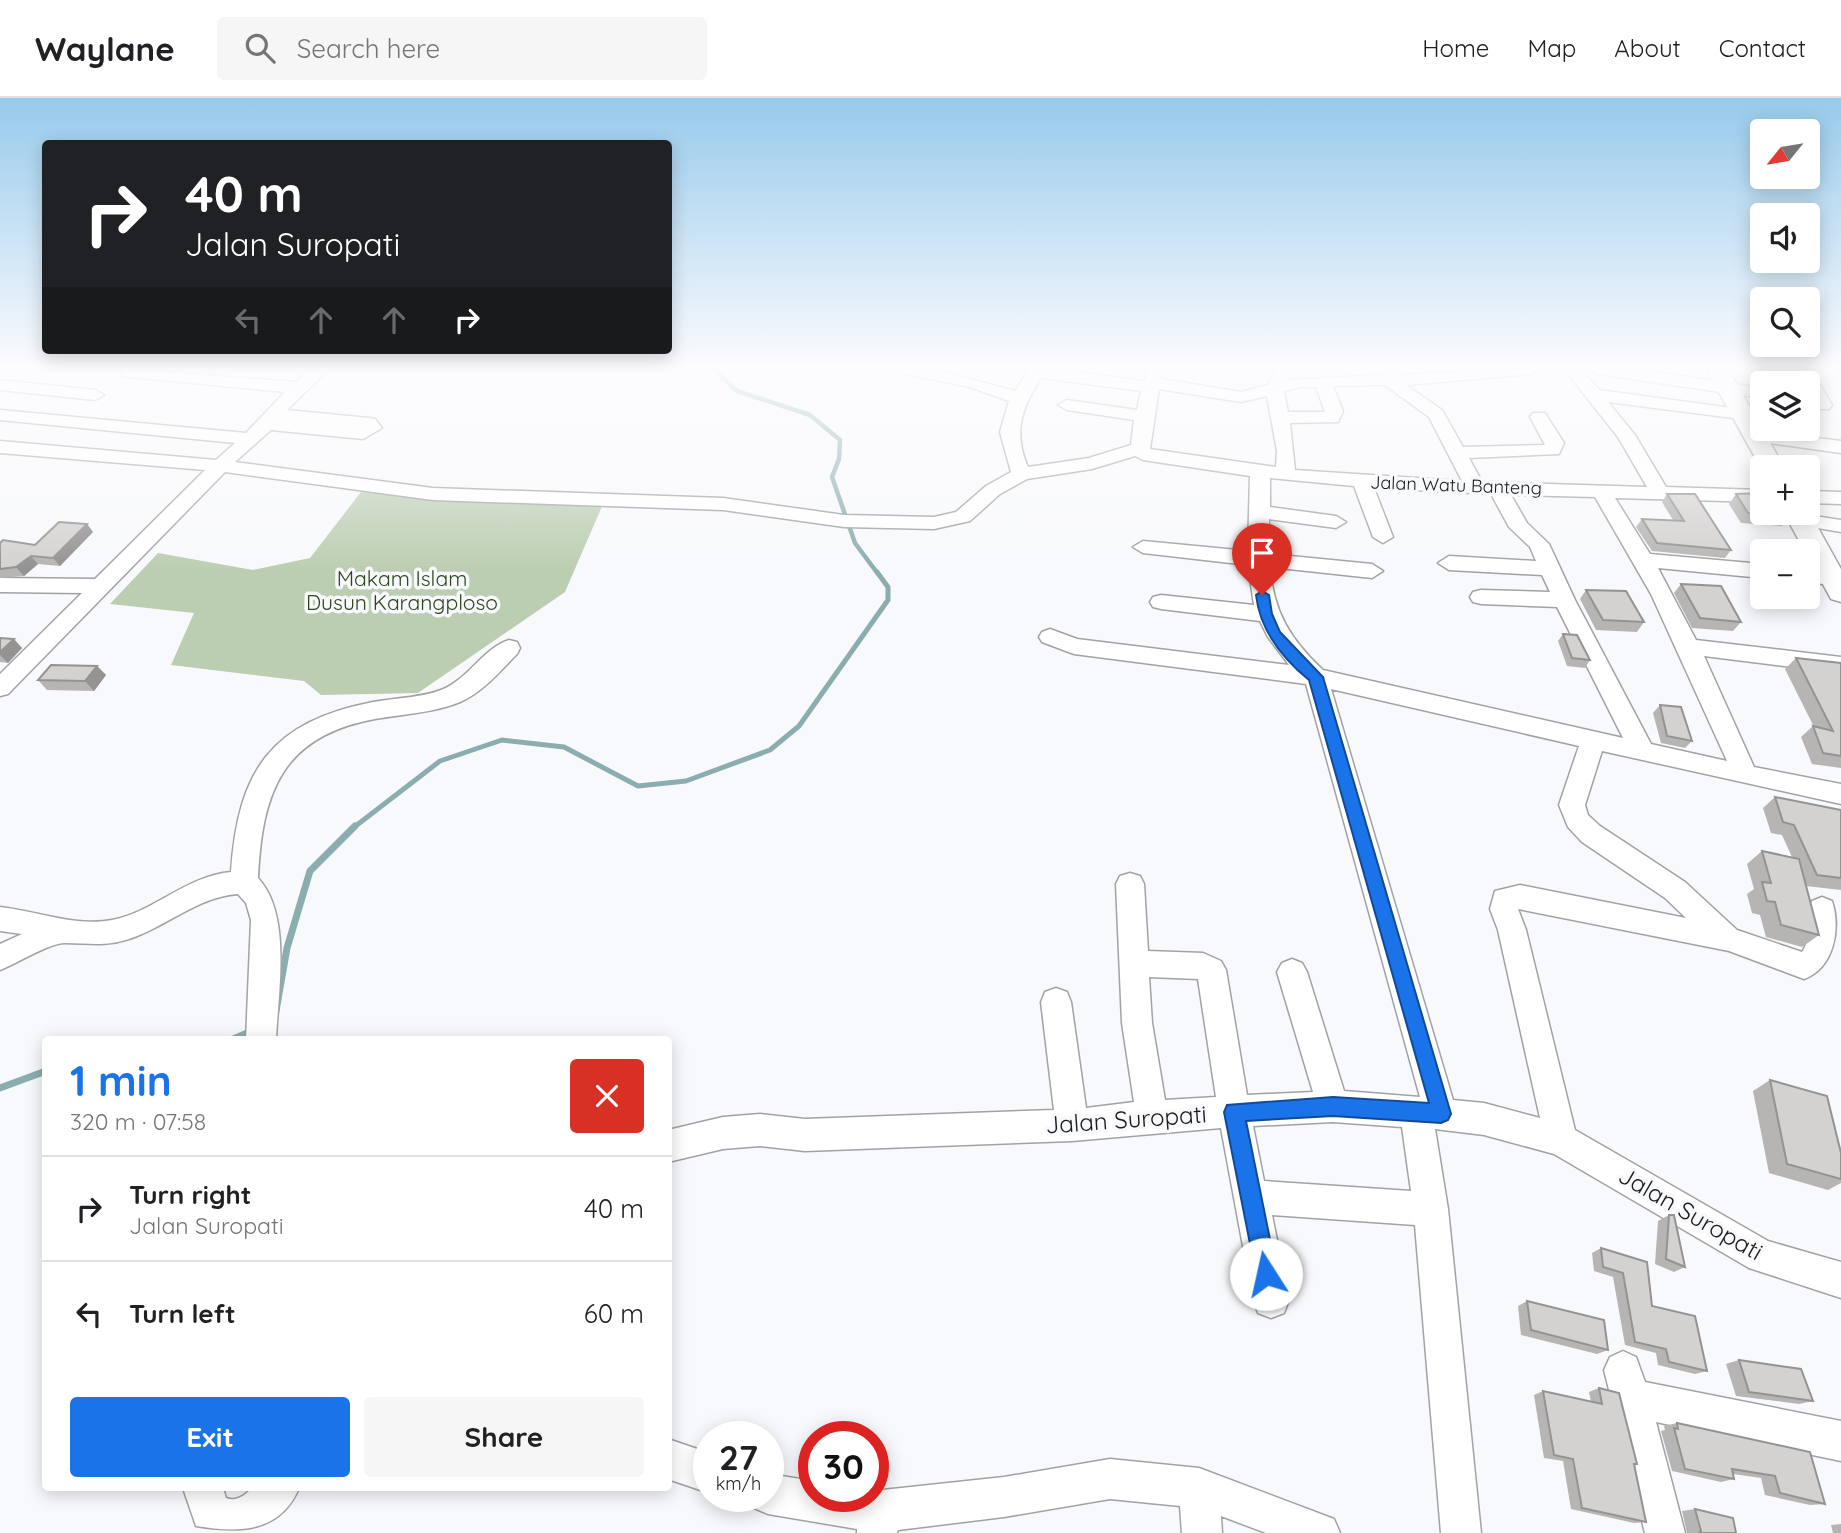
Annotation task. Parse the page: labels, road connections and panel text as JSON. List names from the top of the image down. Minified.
{"streets":{"street":["Jalan Watu Banteng","Jalan Suropati"]},"parks":["Makam Islam Dusun Karangploso"],"north":"bottom left","page":{"header":"Waylane","search":"Search here","nav":["Home","Map","About","Contact"],"map_buttons":["+","−"],"turn":["40 m","Jalan Suropati"],"heading":["1 min","320 m · 07:58"],"list":[{"name":"Turn right","note":"Jalan Suropati","value":"40 m"},{"name":"Turn left","value":"60 m"}],"buttons":["Exit","Share"],"speed":"27 km/h","limit":"30"}}
